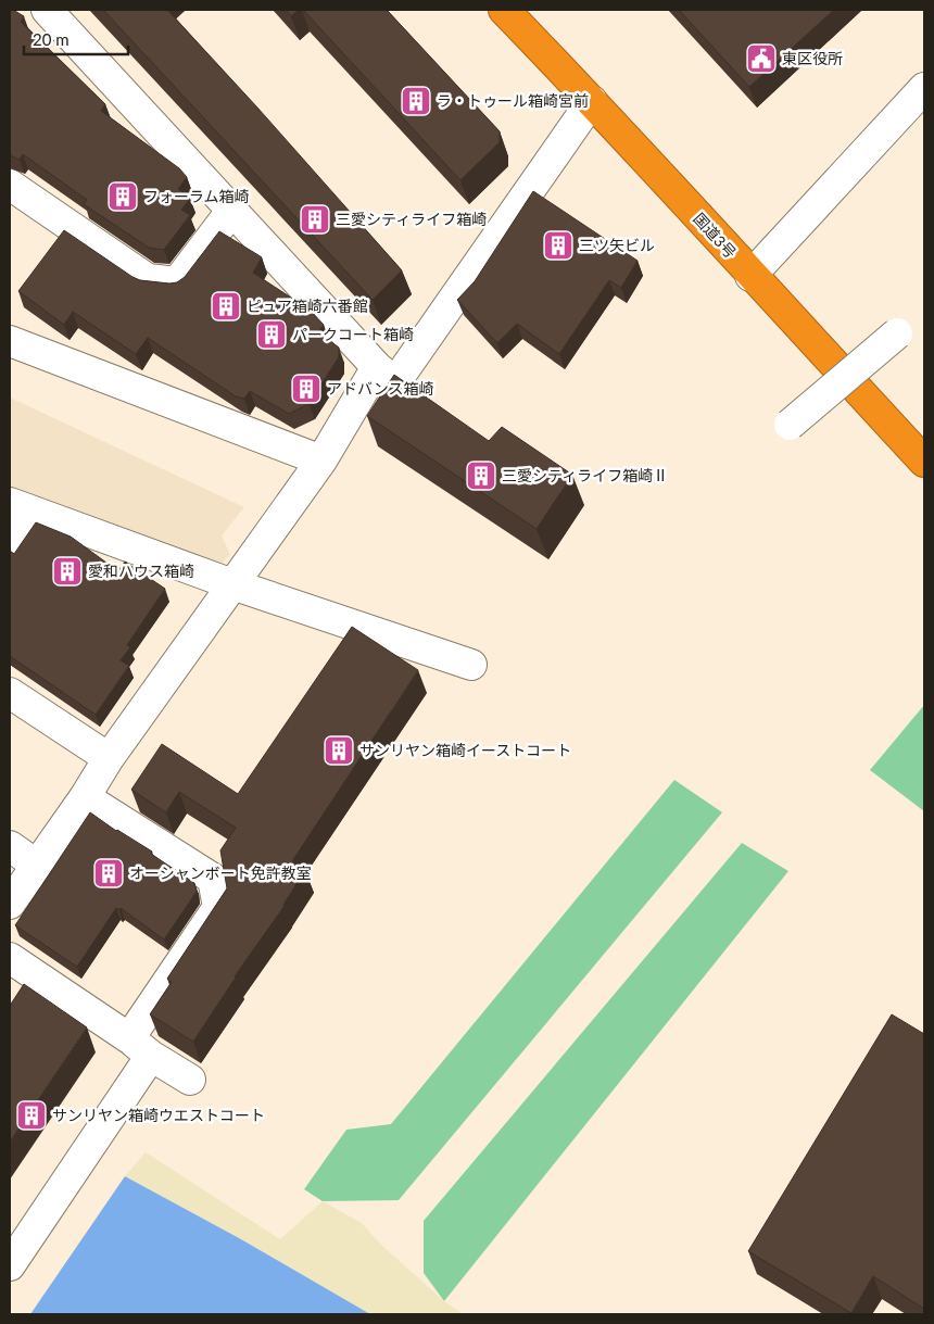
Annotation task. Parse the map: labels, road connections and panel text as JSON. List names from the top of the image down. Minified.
{"streets":{"highway":["国道3号"]},"places":{"public building":["東区役所"],"building":["ラ・トゥール箱崎宮前","フォーラム箱崎","三愛シティライフ箱崎","三ツ矢ビル","ピュア箱崎六番館","パークコート箱崎","アドバンス箱崎","三愛シティライフ箱崎Ⅱ","愛和ハウス箱崎","サンリヤン箱崎イーストコート","オーシャンボート免許教室","サンリヤン箱崎ウエストコート"]},"scale_bar":"20 m"}
